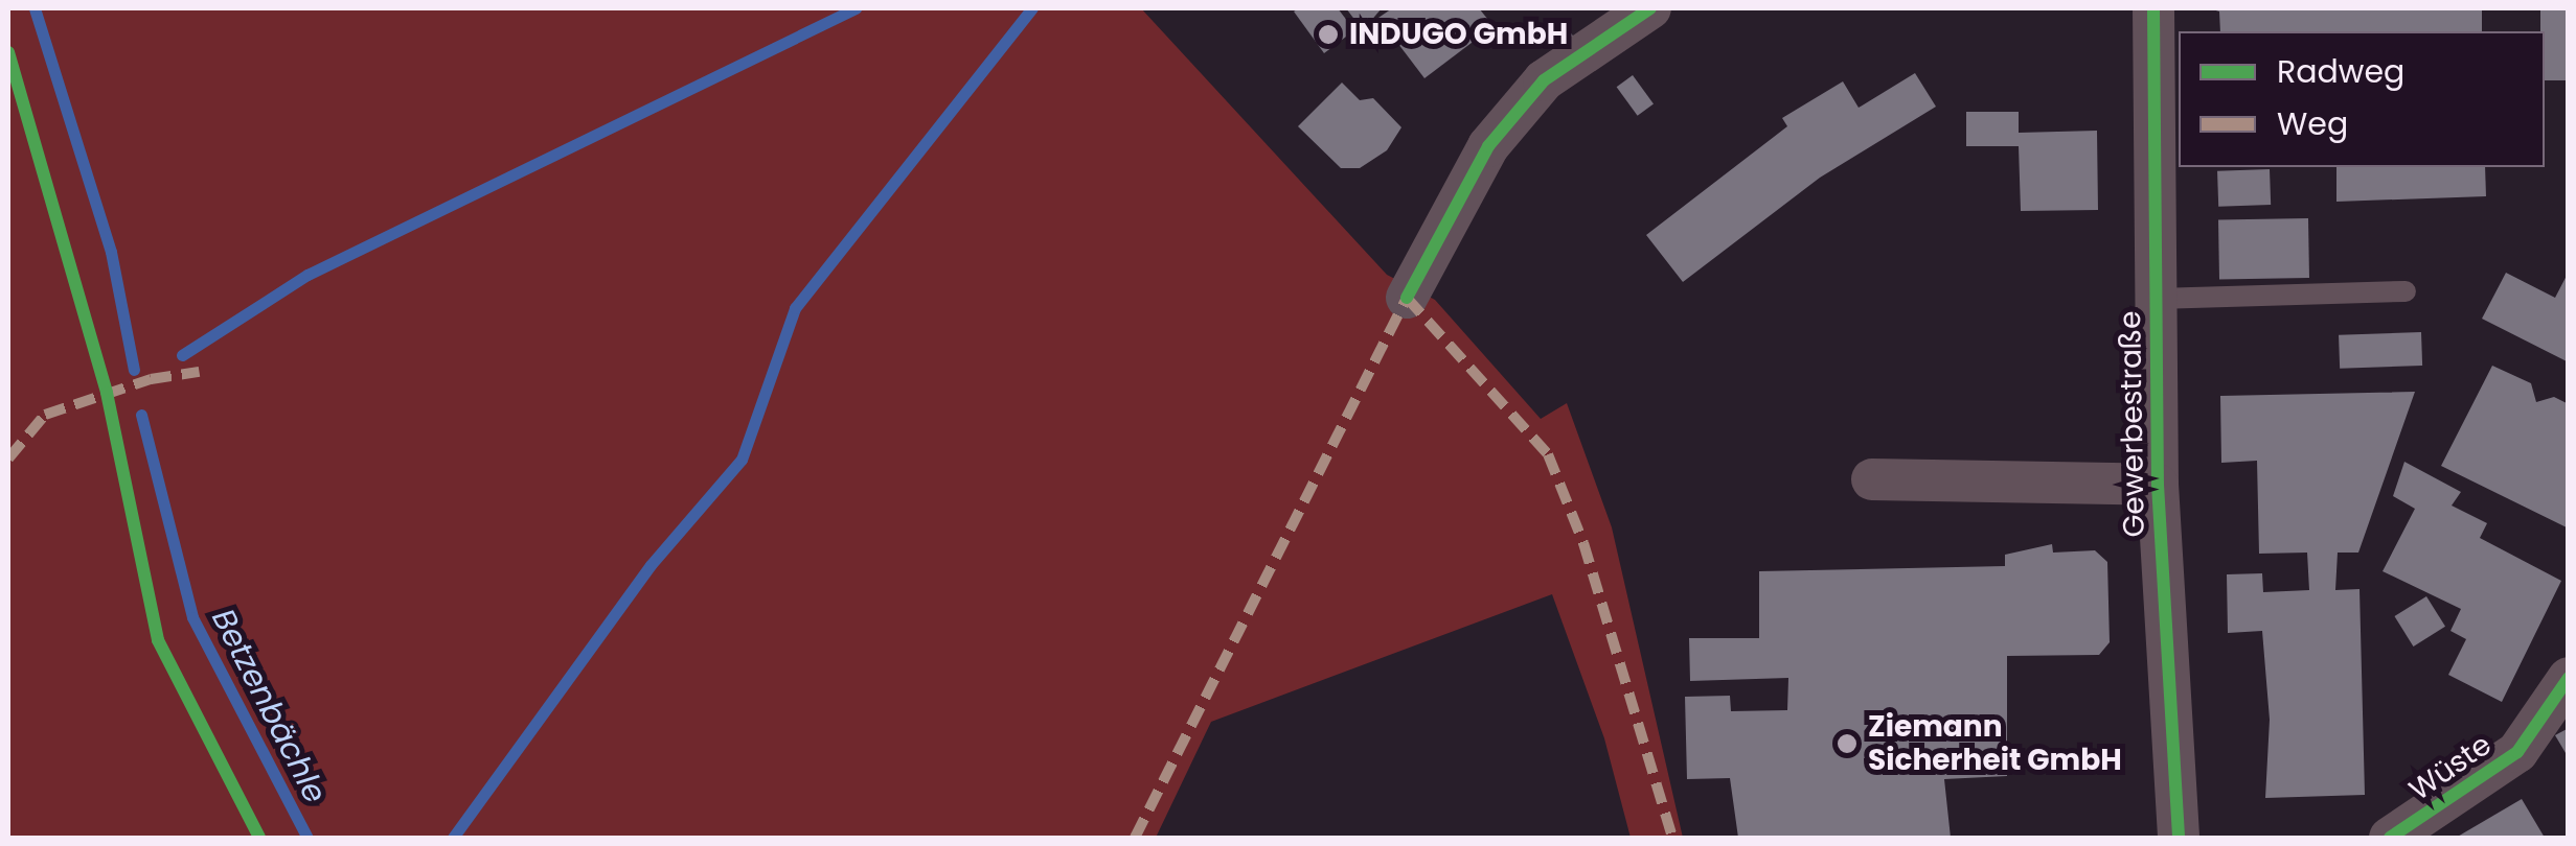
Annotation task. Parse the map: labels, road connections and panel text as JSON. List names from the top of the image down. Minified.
{"streets":{"street":["Gewerbestraße","Wüste"]},"water":["Betzenbächle"],"places":["INDUGO GmbH","Ziemann Sicherheit GmbH"],"legend":["Radweg","Weg"]}
